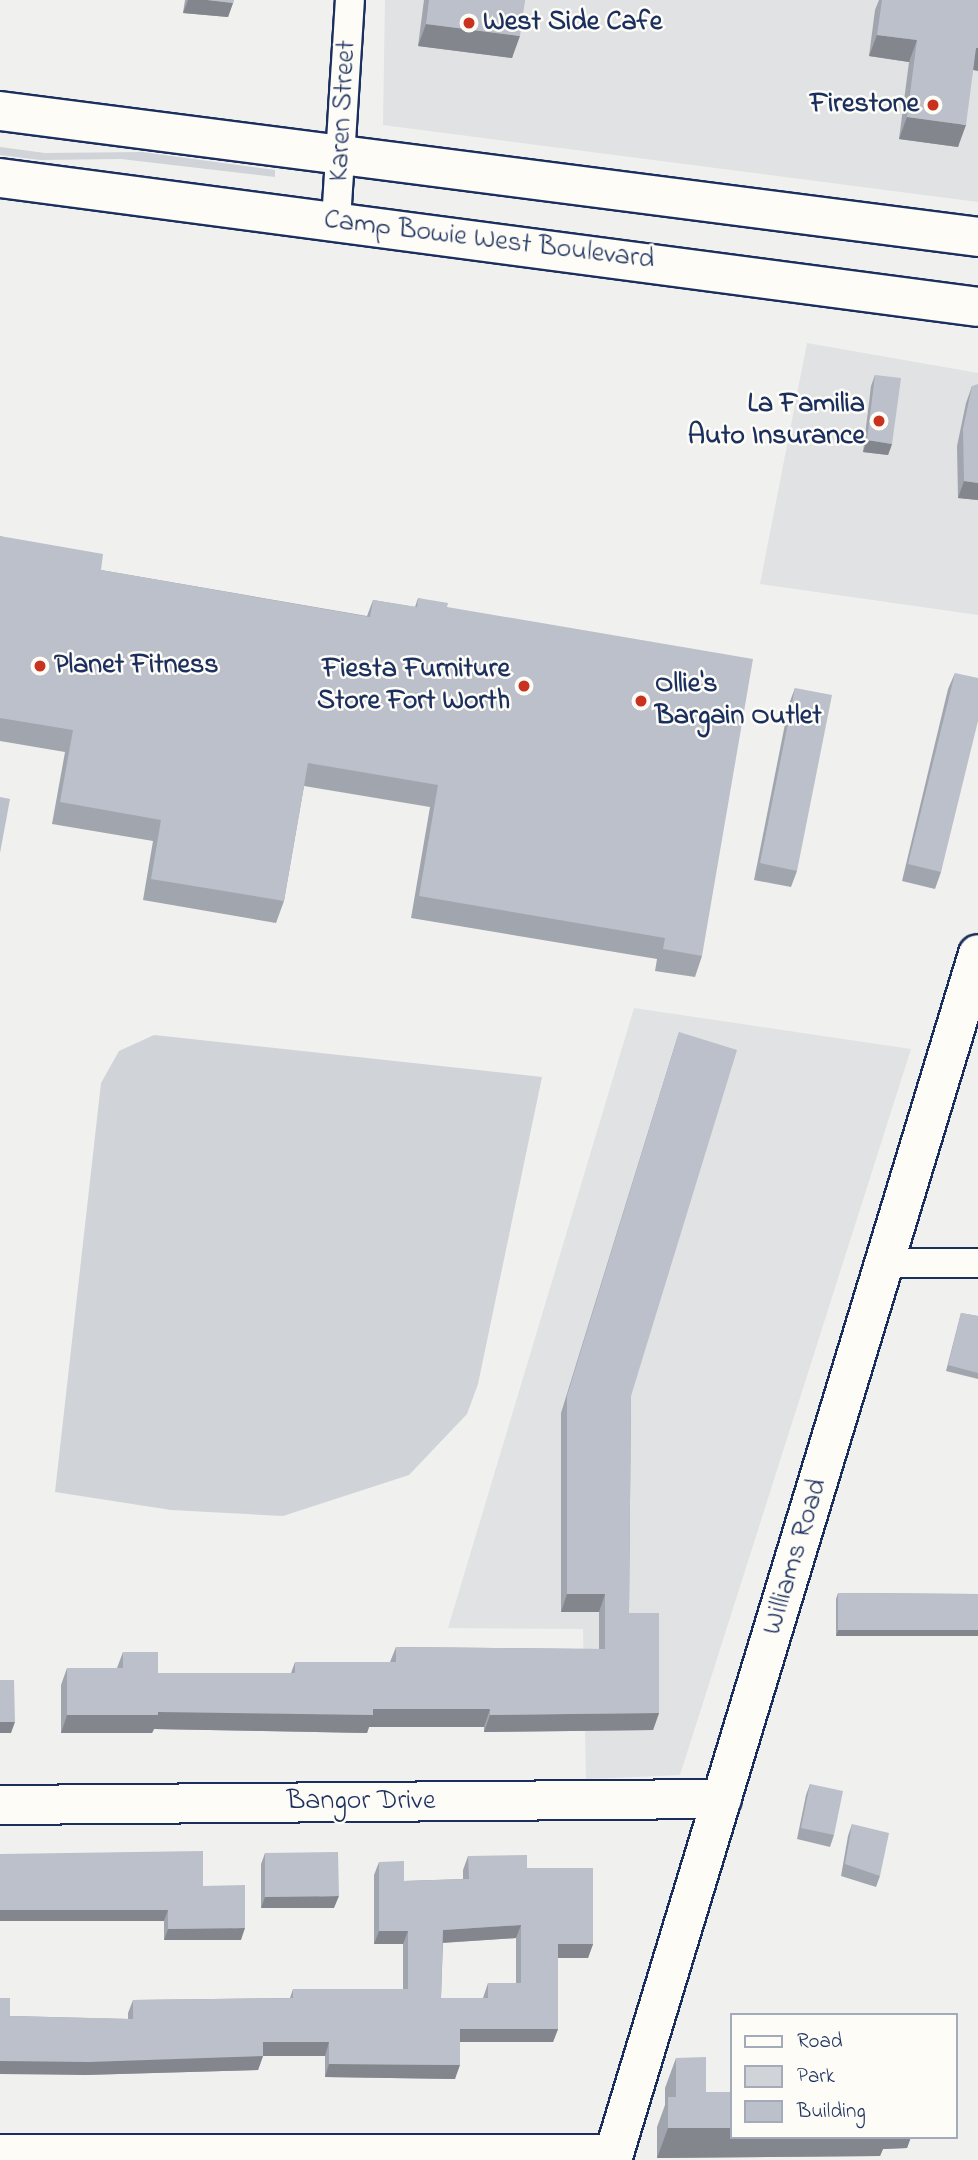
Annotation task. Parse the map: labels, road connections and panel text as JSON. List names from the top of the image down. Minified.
{"streets":{"main road":["Camp Bowie West Boulevard","Williams Road","Bangor Drive"],"street":["Karen Street"]},"crossings":[["Karen Street","Camp Bowie West Boulevard"],["Williams Road","Bangor Drive"]],"places":["West Side Cafe","Firestone","La Familia Auto Insurance","Planet Fitness","Fiesta Furniture Store Fort Worth","Ollie's Bargain Outlet"],"legend":["Road","Park","Building"]}
